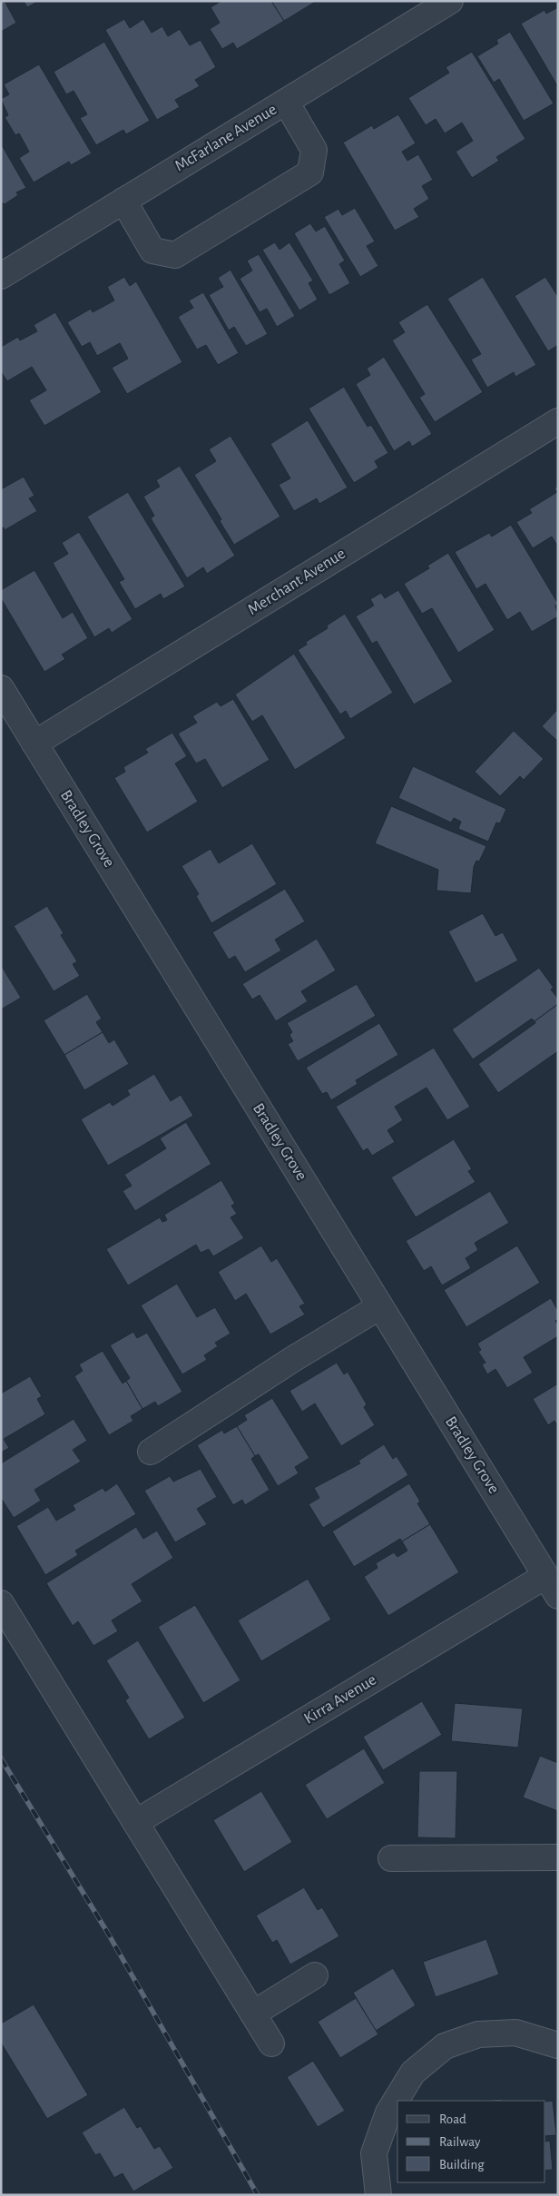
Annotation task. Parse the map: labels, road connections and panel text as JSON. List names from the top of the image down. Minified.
{"streets":{"street":["McFarlane Avenue","Merchant Avenue","Bradley Grove","Kirra Avenue"]},"crossings":[["Merchant Avenue","Bradley Grove"],["Bradley Grove","Kirra Avenue"]],"legend":["Road","Railway","Building"]}
